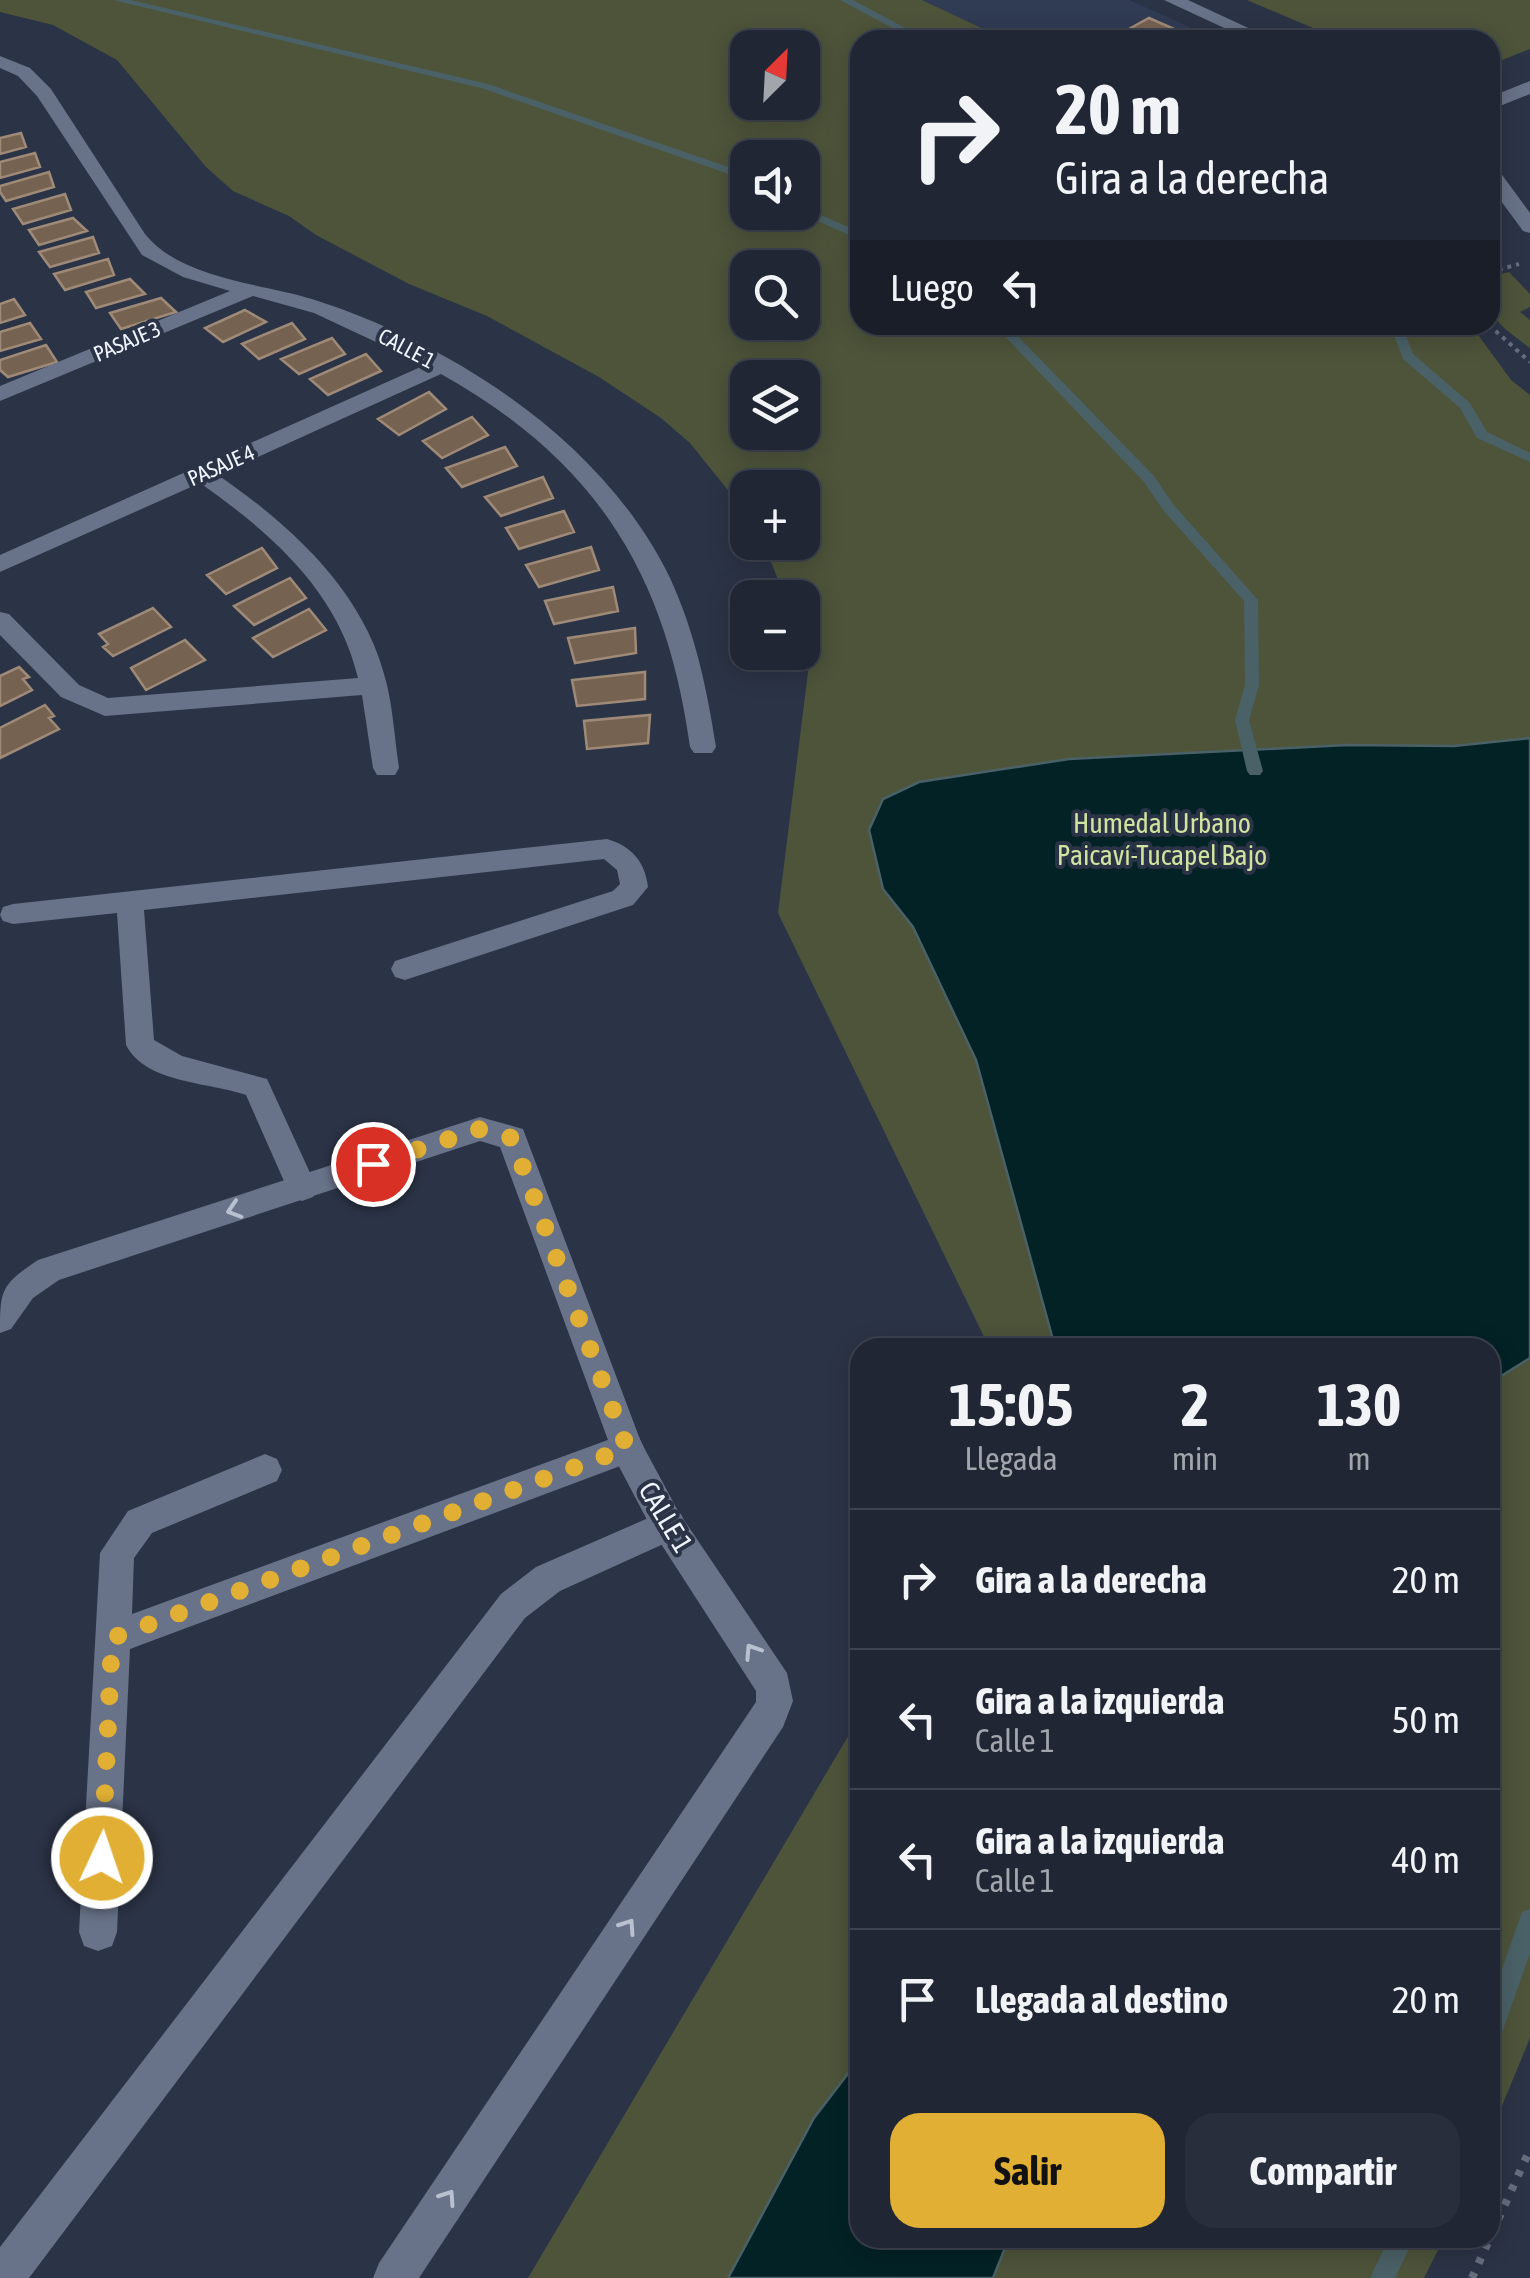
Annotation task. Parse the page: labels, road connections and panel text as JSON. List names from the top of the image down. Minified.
{"streets":{"street":["PASAJE 3","CALLE 1","PASAJE 4"]},"crossings":[["PASAJE 3","CALLE 1"],["CALLE 1","PASAJE 4"]],"parks":["Humedal Urbano Paicaví-Tucapel Bajo"],"north":"top right","page":{"map_buttons":["+","−"],"turn":["20 m","Gira a la derecha"],"then":"Luego","eta":["15:05","Llegada","2","min","130","m"],"list":[{"name":"Gira a la derecha","value":"20 m"},{"name":"Gira a la izquierda","note":"Calle 1","value":"50 m"},{"name":"Gira a la izquierda","note":"Calle 1","value":"40 m"},{"name":"Llegada al destino","value":"20 m"}],"buttons":["Salir","Compartir"]}}
